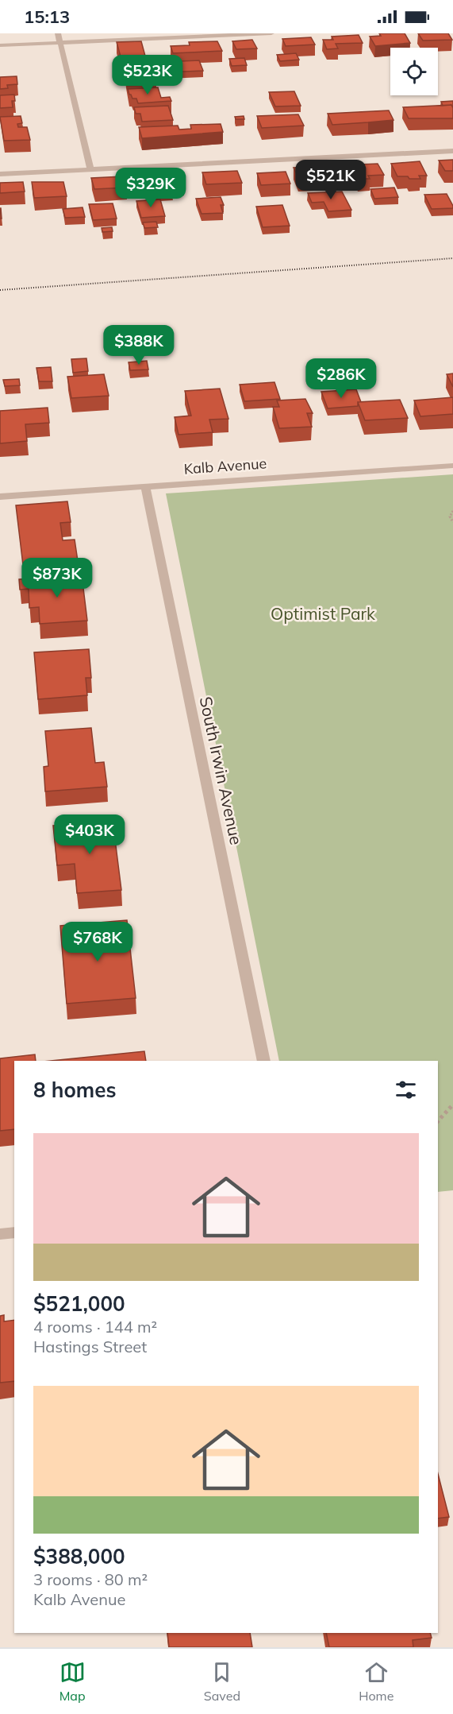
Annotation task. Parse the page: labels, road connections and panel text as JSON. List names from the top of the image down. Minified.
{"streets":{"street":["Kalb Avenue","South Irwin Avenue"]},"crossings":[["Kalb Avenue","South Irwin Avenue"]],"parks":["Optimist Park"],"page":{"status":"15:13","price":["$523K","$521K","$329K","$388K","$286K","$873K","$403K","$768K"],"heading":"8 homes","list":[{"name":"$521,000","note":"4 rooms · 144 m² · Hastings Street"},{"name":"$388,000","note":"3 rooms · 80 m² · Kalb Avenue"}],"tabs":["Map","Saved","Home"]}}
